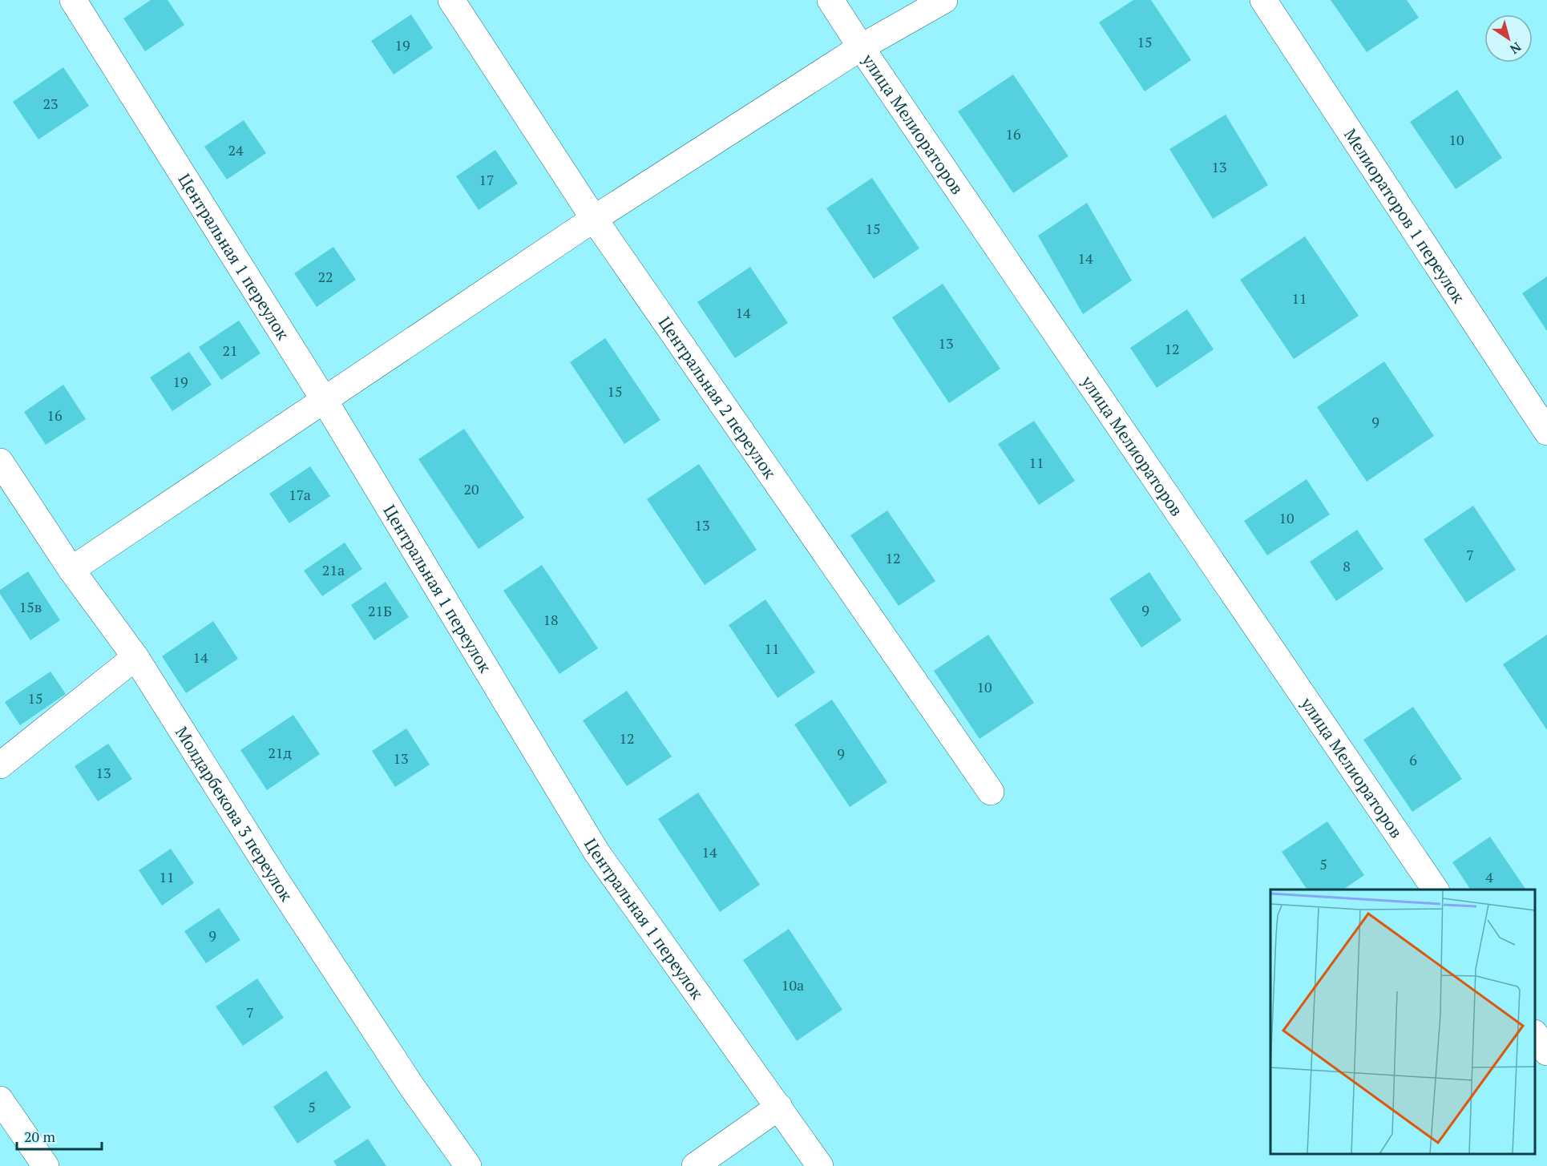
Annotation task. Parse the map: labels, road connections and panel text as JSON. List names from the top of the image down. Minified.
{"streets":{"street":["улица Мелиораторов","Мелиораторов 1 переулок","Центральная 1 переулок","Центральная 2 переулок","Молдарбекова 3 переулок"]},"house_numbers":["15","19","23","16","10","24","13","17","15","14","22","11","14","13","12","21","19","15","16","9","11","20","17а","10","13","7","12","8","21а","15в","9","21Б","18","11","14","10","15","12","21д","9","13","6","13","14","5","11","4","9","10а","7","5"],"scale_bar":"20 m","north":"bottom right"}
